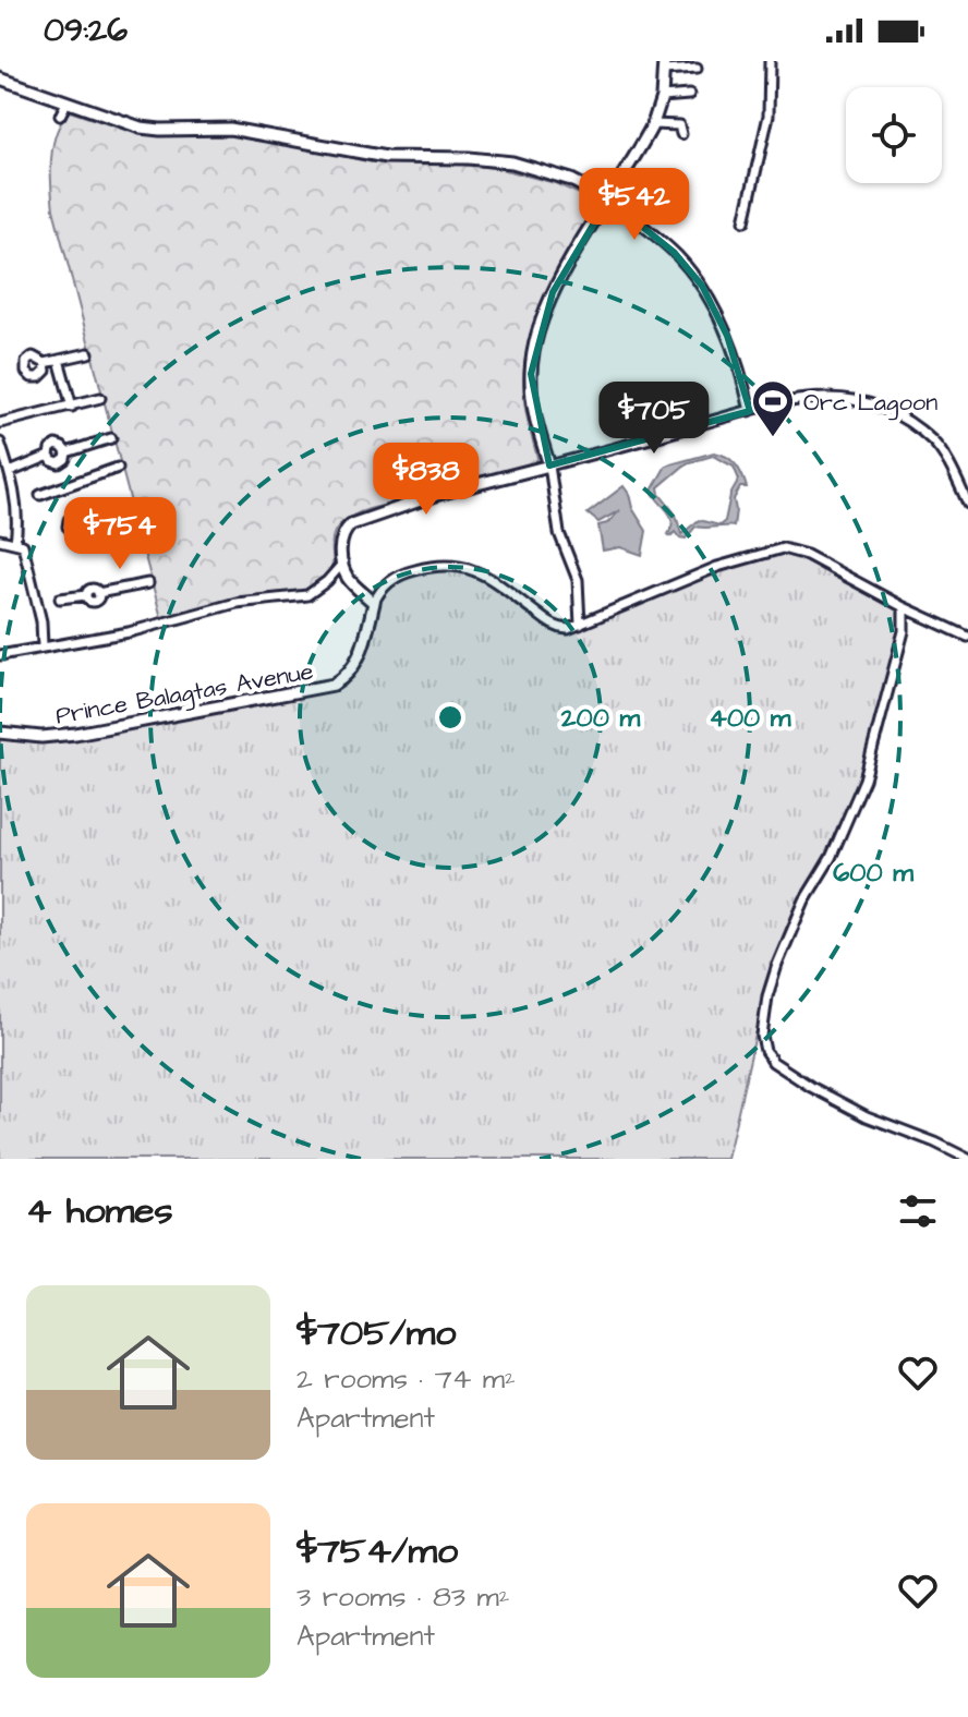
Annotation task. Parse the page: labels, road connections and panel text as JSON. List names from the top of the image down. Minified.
{"streets":{"main road":["Prince Balagtas Avenue"]},"places":{"sports":["Orc Lagoon"]},"page":{"status":"09:26","price":["$542","$705","$838","$754"],"heading":"4 homes","list":[{"name":"$705/mo","note":"2 rooms · 74 m² · Apartment"},{"name":"$754/mo","note":"3 rooms · 83 m² · Apartment"}]},"rings":["200 m","400 m","600 m"]}
